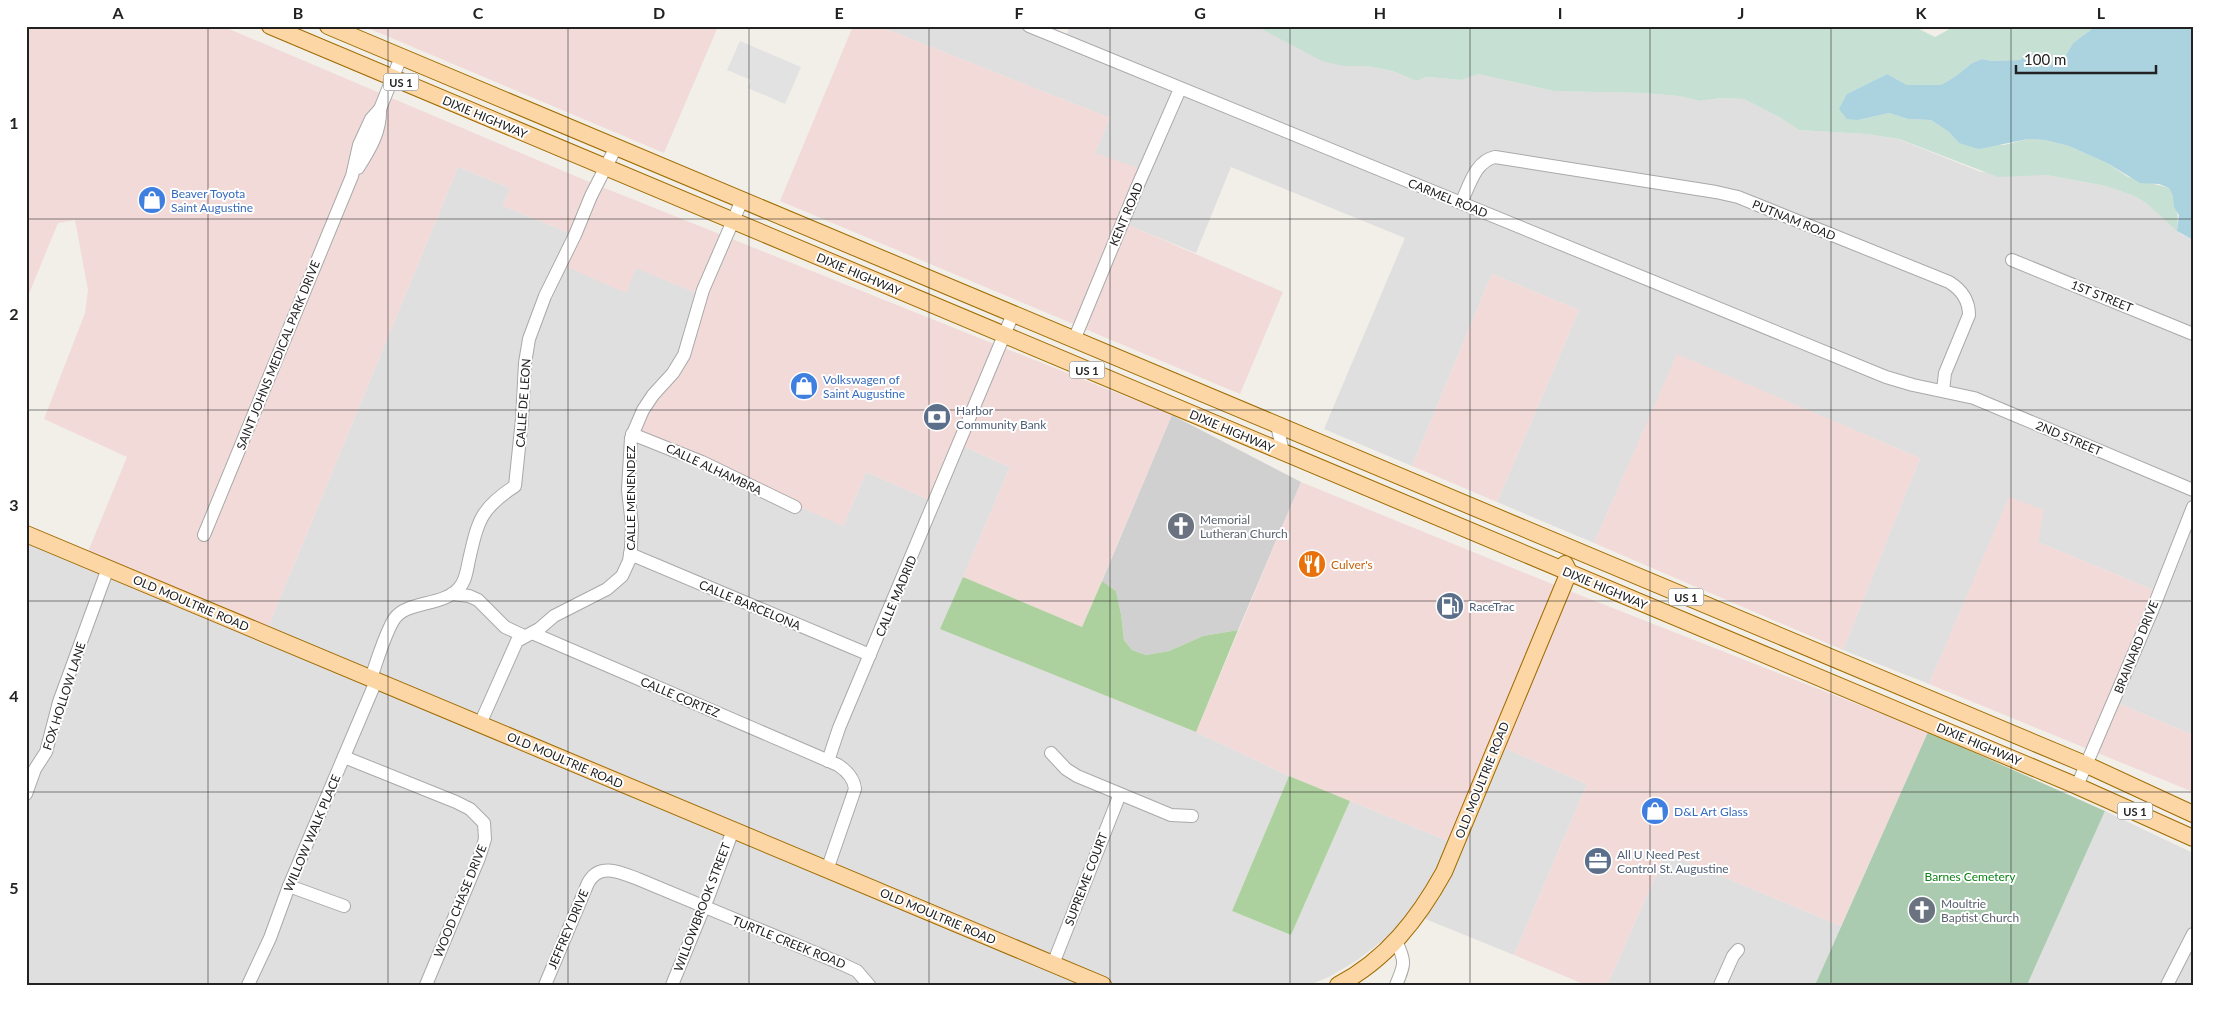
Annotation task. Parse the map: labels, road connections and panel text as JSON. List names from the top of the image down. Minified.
{"streets":{"main road":["US 1","DIXIE HIGHWAY","OLD MOULTRIE ROAD"],"street":["CARMEL ROAD","KENT ROAD","PUTNAM ROAD","1ST STREET","SAINT JOHNS MEDICAL PARK DRIVE","CALLE DE LEON","2ND STREET","CALLE ALHAMBRA","CALLE MENENDEZ","CALLE MADRID","CALLE BARCELONA","BRAINARD DRIVE","FOX HOLLOW LANE","CALLE CORTEZ","WILLOW WALK PLACE","SUPREME COURT","WOOD CHASE DRIVE","WILLOWBROOK STREET","JEFFREY DRIVE","TURTLE CREEK ROAD"]},"crossings":[["US 1","KENT ROAD"],["US 1","SAINT JOHNS MEDICAL PARK DRIVE"],["US 1","CALLE DE LEON"],["US 1","CALLE MENENDEZ"],["US 1","CALLE MADRID"],["US 1","BRAINARD DRIVE"],["DIXIE HIGHWAY","SAINT JOHNS MEDICAL PARK DRIVE"],["DIXIE HIGHWAY","CALLE DE LEON"],["DIXIE HIGHWAY","CALLE MENENDEZ"],["DIXIE HIGHWAY","CALLE MADRID"],["DIXIE HIGHWAY","OLD MOULTRIE ROAD"],["DIXIE HIGHWAY","BRAINARD DRIVE"],["CARMEL ROAD","KENT ROAD"],["CARMEL ROAD","PUTNAM ROAD"],["CARMEL ROAD","2ND STREET"],["PUTNAM ROAD","2ND STREET"],["CALLE ALHAMBRA","CALLE MENENDEZ"],["CALLE MENENDEZ","OLD MOULTRIE ROAD"],["CALLE MENENDEZ","CALLE BARCELONA"],["CALLE MENENDEZ","CALLE CORTEZ"],["CALLE MADRID","CALLE BARCELONA"],["CALLE MADRID","CALLE CORTEZ"],["OLD MOULTRIE ROAD","FOX HOLLOW LANE"],["OLD MOULTRIE ROAD","WILLOW WALK PLACE"],["OLD MOULTRIE ROAD","SUPREME COURT"],["OLD MOULTRIE ROAD","WILLOWBROOK STREET"],["WILLOW WALK PLACE","WOOD CHASE DRIVE"],["WILLOWBROOK STREET","JEFFREY DRIVE"],["WILLOWBROOK STREET","TURTLE CREEK ROAD"],["JEFFREY DRIVE","TURTLE CREEK ROAD"]],"parks":["Barnes Cemetery"],"places":{"shop":["Beaver Toyota Saint Augustine","Volkswagen of Saint Augustine","D&L Art Glass"],"bank":["Harbor Community Bank"],"church":["Memorial Lutheran Church","Moultrie Baptist Church"],"restaurant":["Culver's"],"fuel station":["RaceTrac"],"office":["All U Need Pest Control St. Augustine"]},"scale_bar":"100 m","grid":{"columns":["A","B","C","D","E","F","G","H","I","J","K","L"],"rows":["1","2","3","4","5"]}}
